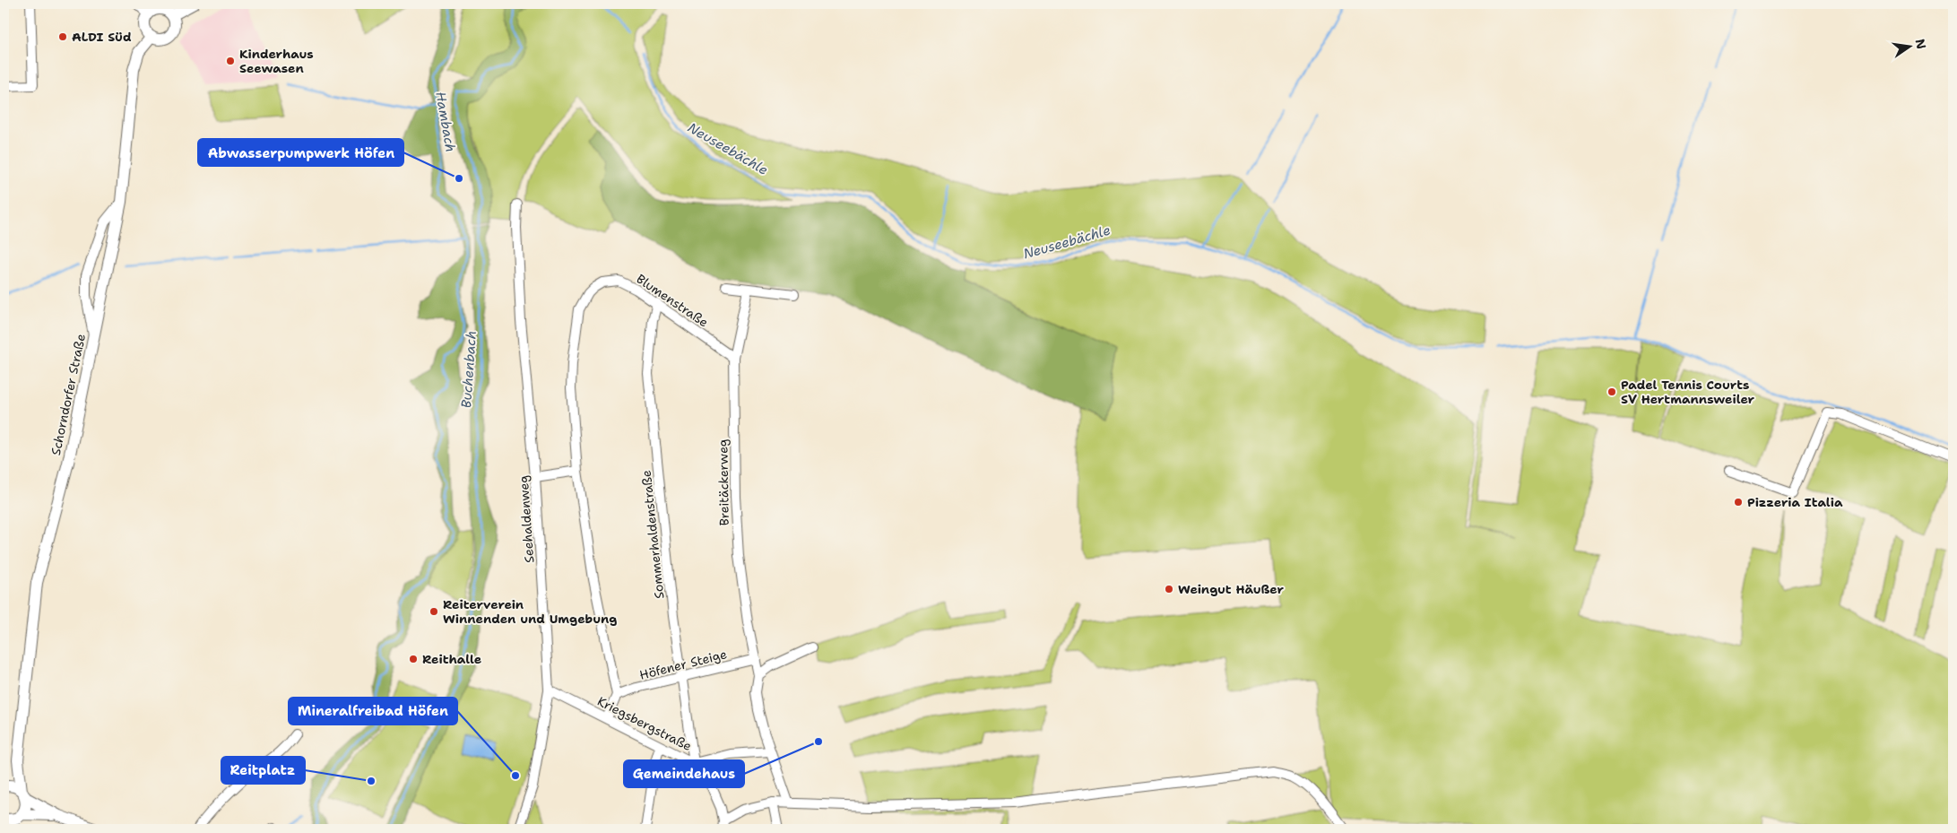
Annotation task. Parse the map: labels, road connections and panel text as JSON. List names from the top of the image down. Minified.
{"streets":{"street":["Blumenstraße","Schorndorfer Straße","Breitäckerweg","Seehaldenweg","Sommerhaldenstraße","Höfener Steige","Kriegsbergstraße"]},"crossings":[["Blumenstraße","Breitäckerweg"],["Blumenstraße","Sommerhaldenstraße"],["Blumenstraße","Höfener Steige"],["Breitäckerweg","Höfener Steige"],["Seehaldenweg","Kriegsbergstraße"],["Sommerhaldenstraße","Höfener Steige"],["Sommerhaldenstraße","Kriegsbergstraße"]],"water":["Hambach","Neuseebächle","Buchenbach"],"places":["ALDI Süd","Kinderhaus Seewasen","Abwasserpumpwerk Höfen","Padel Tennis Courts SV Hertmannsweiler","Pizzeria Italia","Weingut Häußer","Reiterverein Winnenden und Umgebung","Reithalle","Gemeindehaus","Mineralfreibad Höfen","Reitplatz"],"north":"right"}
